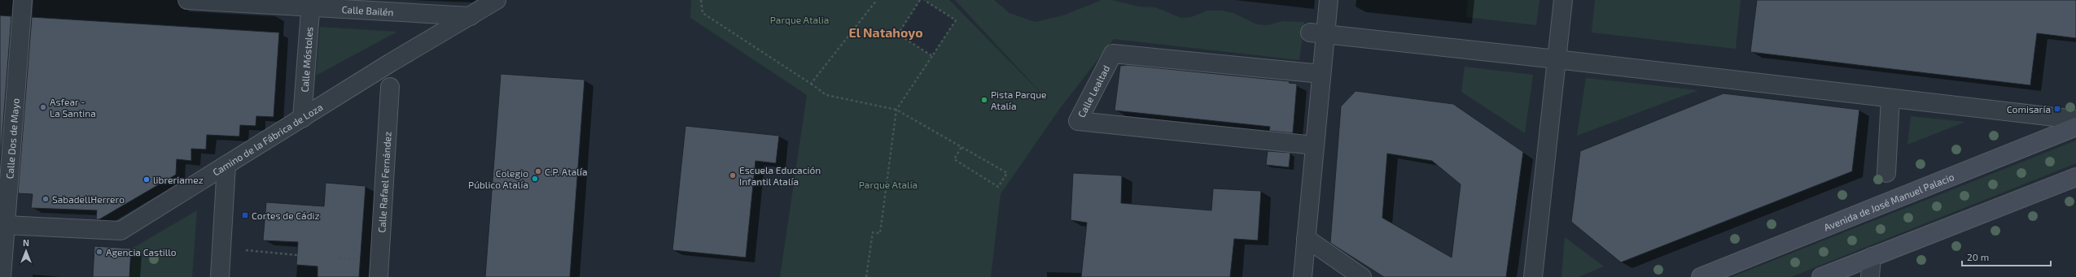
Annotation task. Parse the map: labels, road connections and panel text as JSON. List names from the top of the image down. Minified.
{"streets":{"main road":["Avenida de José Manuel Palacio"],"street":["Calle Bailén","Calle Móstoles","Calle Lealtad","Calle Dos de Mayo","Camino de la Fábrica de Loza","Calle Rafael Fernández"]},"crossings":[["Calle Bailén","Calle Móstoles"],["Calle Bailén","Camino de la Fábrica de Loza"],["Calle Móstoles","Camino de la Fábrica de Loza"],["Calle Dos de Mayo","Camino de la Fábrica de Loza"]],"districts":["El Natahoyo"],"parks":["Parque Atalia","Parque Atalía"],"places":{"other":["Pista Parque Atalía","Asfear - La Santina","C.P. Atalía","Escuela Educación Infantil Atalía","Colegio Público Atalía","libreriamez","SabadellHerrero","Agencia Castillo"],"transit":["Comisaría","Cortes de Cádiz"]},"scale_bar":"20 m","north":"top"}
